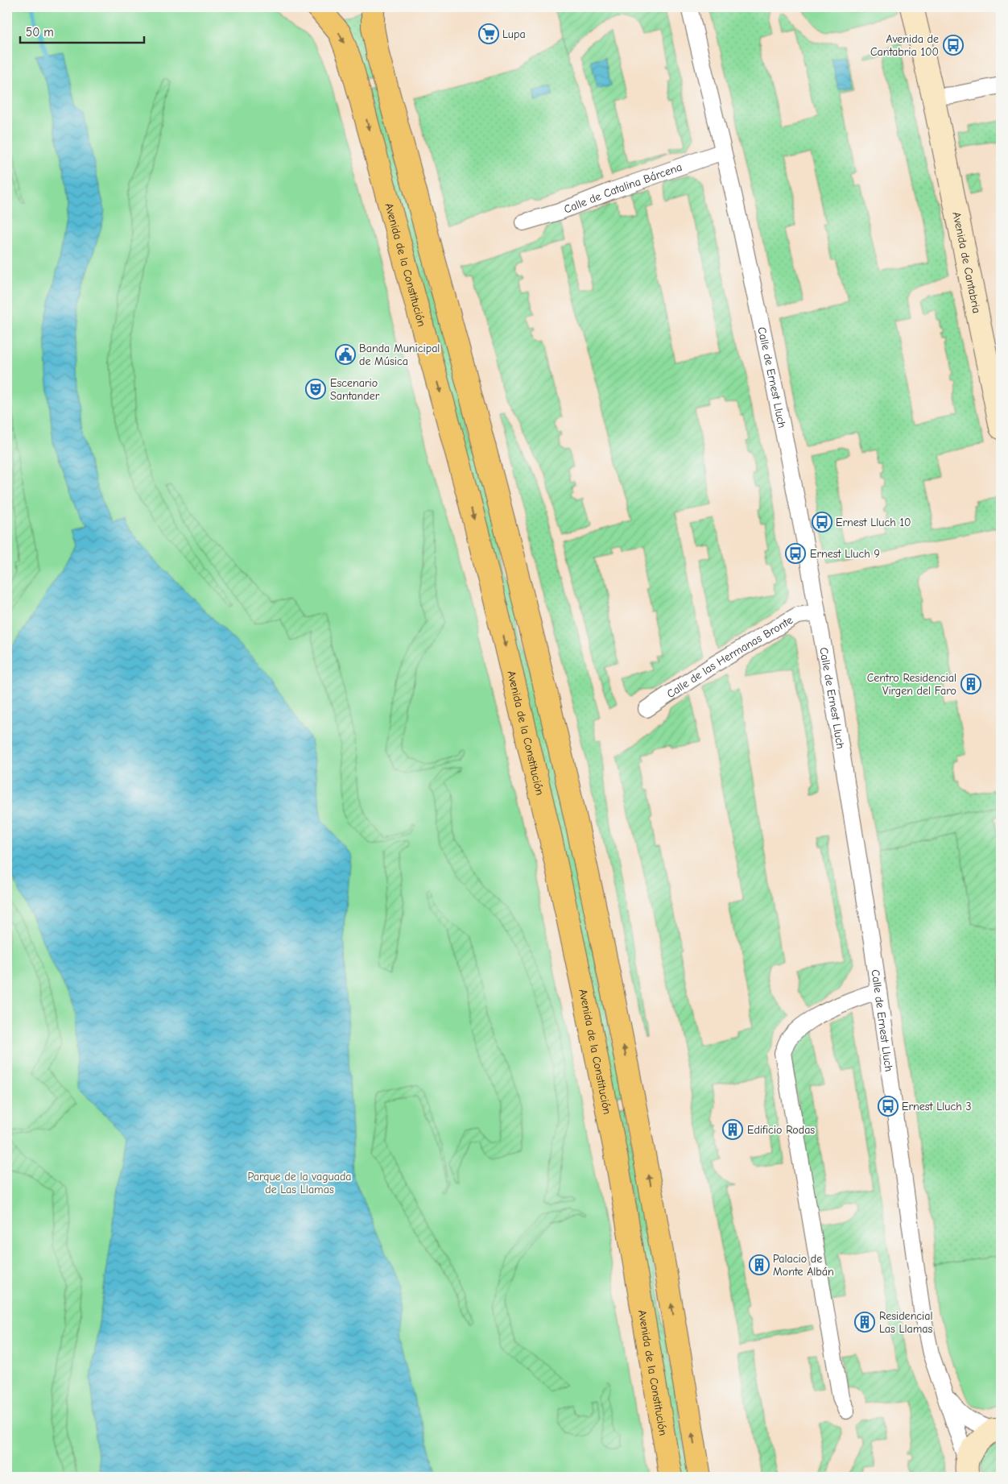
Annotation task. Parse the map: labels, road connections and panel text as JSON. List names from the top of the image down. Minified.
{"streets":{"main road":["Avenida de Cantabria","Avenida de la Constitución"],"street":["Calle de Catalina Bárcena","Calle de Ernest Lluch","Calle de las Hermanas Bronte"]},"crossings":[["Calle de Catalina Bárcena","Calle de Ernest Lluch"],["Calle de Ernest Lluch","Calle de las Hermanas Bronte"]],"parks":["Parque de la vaguada de Las Llamas"],"places":{"supermarket":["Lupa"],"bus stop":["Avenida de Cantabria 100","Ernest Lluch 10","Ernest Lluch 9","Ernest Lluch 3"],"public building":["Banda Municipal de Música"],"theatre":["Escenario Santander"],"building":["Centro Residencial Virgen del Faro","Edificio Rodas","Palacio de Monte Albán","Residencial Las Llamas"]},"scale_bar":"50 m"}
